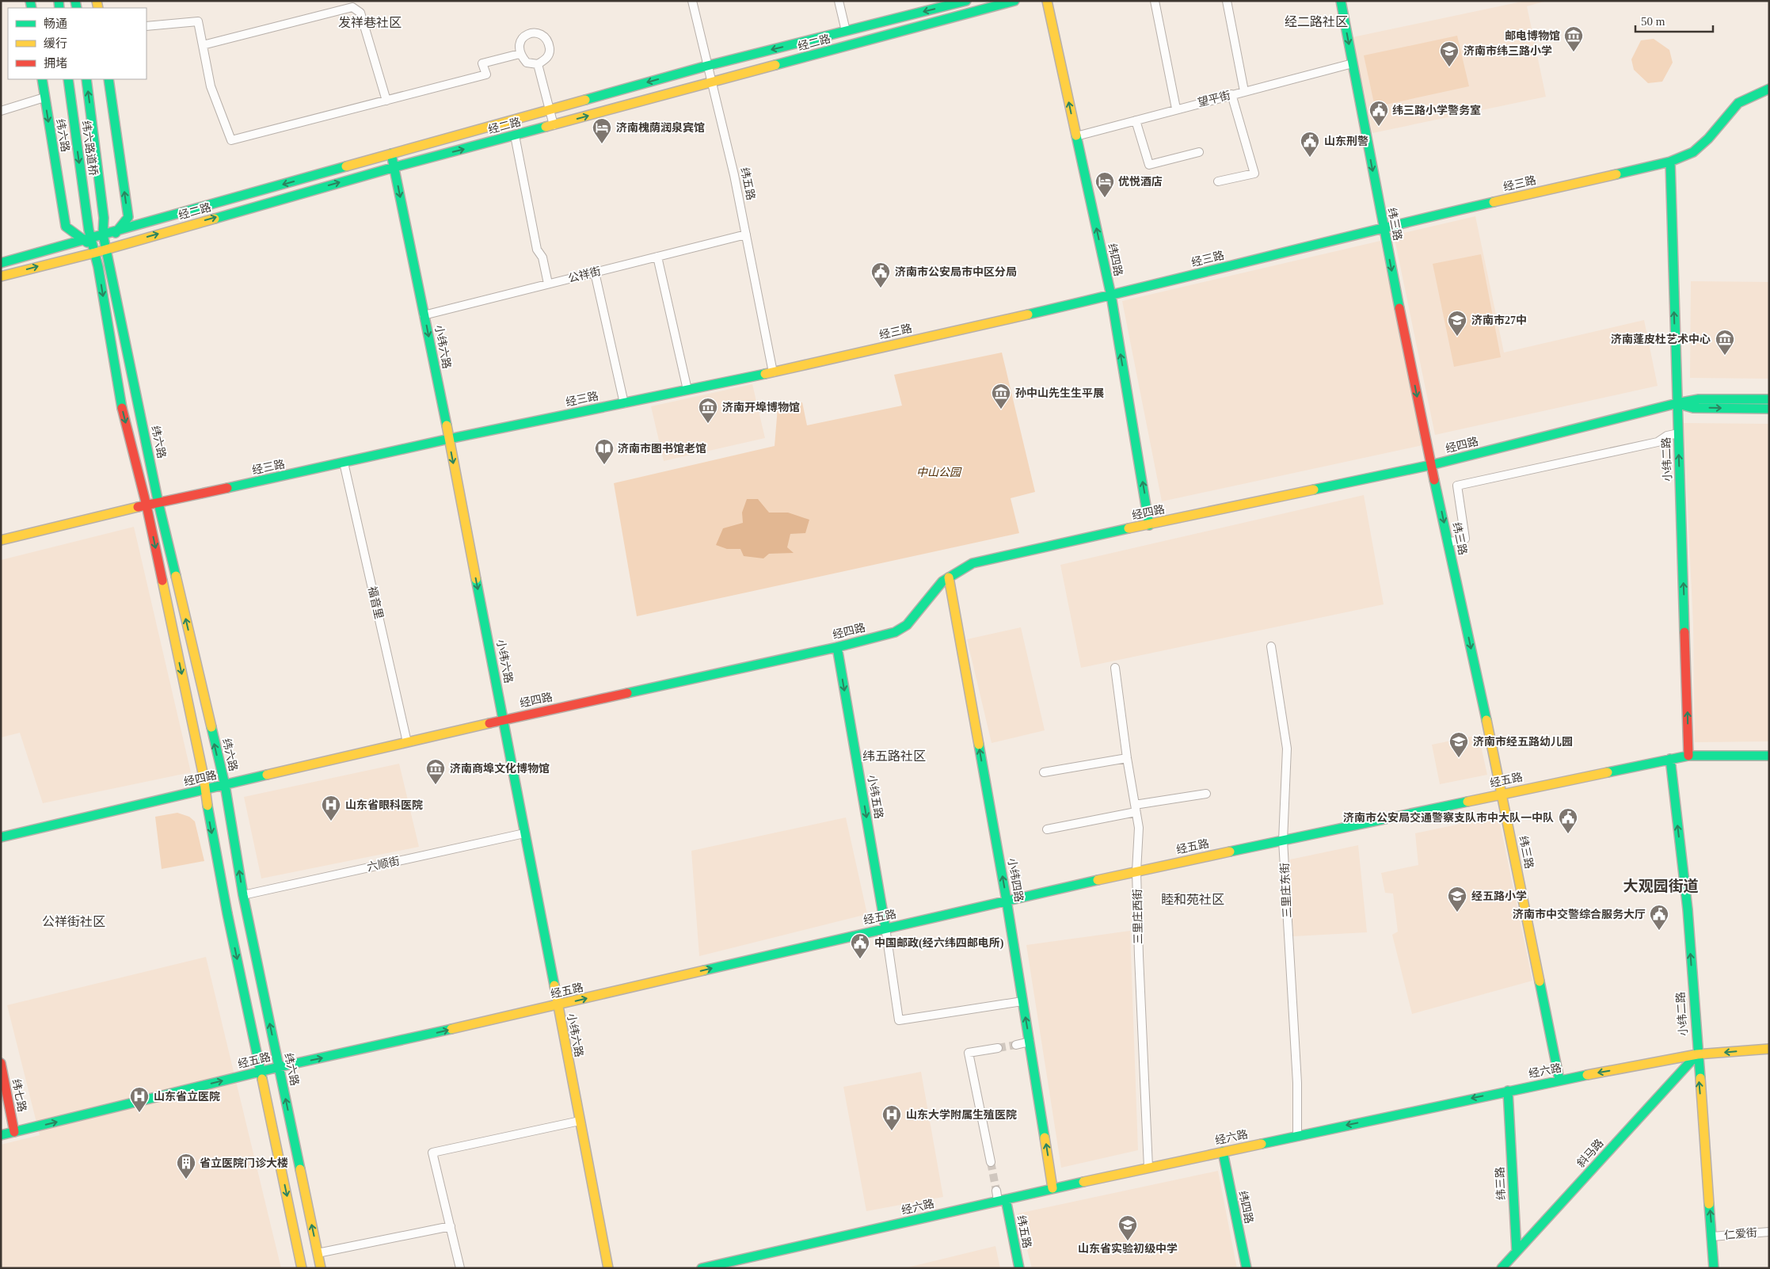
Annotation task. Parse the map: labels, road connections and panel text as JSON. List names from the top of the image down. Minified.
{"streets":{"street":["经二路","望平街","纬六路","纬六路道桥","纬五路","经三路","纬三路","纬四路","公祥街","小纬六路","经四路","小纬二路","福音里","经五路","小纬五路","六顺街","小纬四路","三里庄东街","三里庄西街","经六路","纬七路","斜马路","仁爱街"]},"crossings":[["经二路","纬六路"],["经二路","纬六路道桥"],["经二路","纬五路"],["经二路","小纬六路"],["望平街","纬三路"],["望平街","纬四路"],["纬六路","纬六路道桥"],["纬六路","经三路"],["纬六路","经四路"],["纬六路","经五路"],["纬六路","六顺街"],["纬五路","经三路"],["纬五路","公祥街"],["纬五路","经六路"],["经三路","纬三路"],["经三路","纬四路"],["经三路","小纬六路"],["经三路","小纬二路"],["经三路","福音里"],["纬三路","经四路"],["纬三路","经五路"],["纬三路","经六路"],["纬三路","斜马路"],["纬四路","经四路"],["纬四路","经六路"],["公祥街","小纬六路"],["小纬六路","经四路"],["小纬六路","经五路"],["小纬六路","六顺街"],["经四路","小纬二路"],["经四路","福音里"],["经四路","小纬五路"],["经四路","小纬四路"],["小纬二路","经五路"],["小纬二路","经六路"],["小纬二路","斜马路"],["小纬二路","仁爱街"],["经五路","小纬五路"],["经五路","小纬四路"],["经五路","三里庄东街"],["经五路","三里庄西街"],["经五路","纬七路"],["小纬四路","经六路"],["三里庄东街","经六路"],["三里庄西街","经六路"],["经六路","斜马路"]],"one_way":["纬三路","纬四路","小纬六路","小纬二路","经五路","小纬五路","小纬四路","经六路"],"districts":["经二路社区","发祥巷社区","纬五路社区","大观园街道","睦和苑社区","公祥街社区"],"parks":["中山公园"],"places":{"museum":["邮电博物馆","济南蓬皮杜艺术中心","孙中山先生生平展","济南开埠博物馆","济南商埠文化博物馆"],"school or university":["济南市纬三路小学","济南市27中","济南市经五路幼儿园","经五路小学","山东省实验初级中学"],"public building":["纬三路小学警务室","山东刑警","济南市公安局市中区分局","济南市公安局交通警察支队市中大队一中队","济南市中交警综合服务大厅","中国邮政(经六纬四邮电所)"],"hotel":["济南槐荫润泉宾馆","优悦酒店"],"library":["济南市图书馆老馆"],"hospital":["山东省眼科医院","山东省立医院","山东大学附属生殖医院"],"building":["省立医院门诊大楼"]},"legend":["畅通","缓行","拥堵"],"scale_bar":"50 m"}
